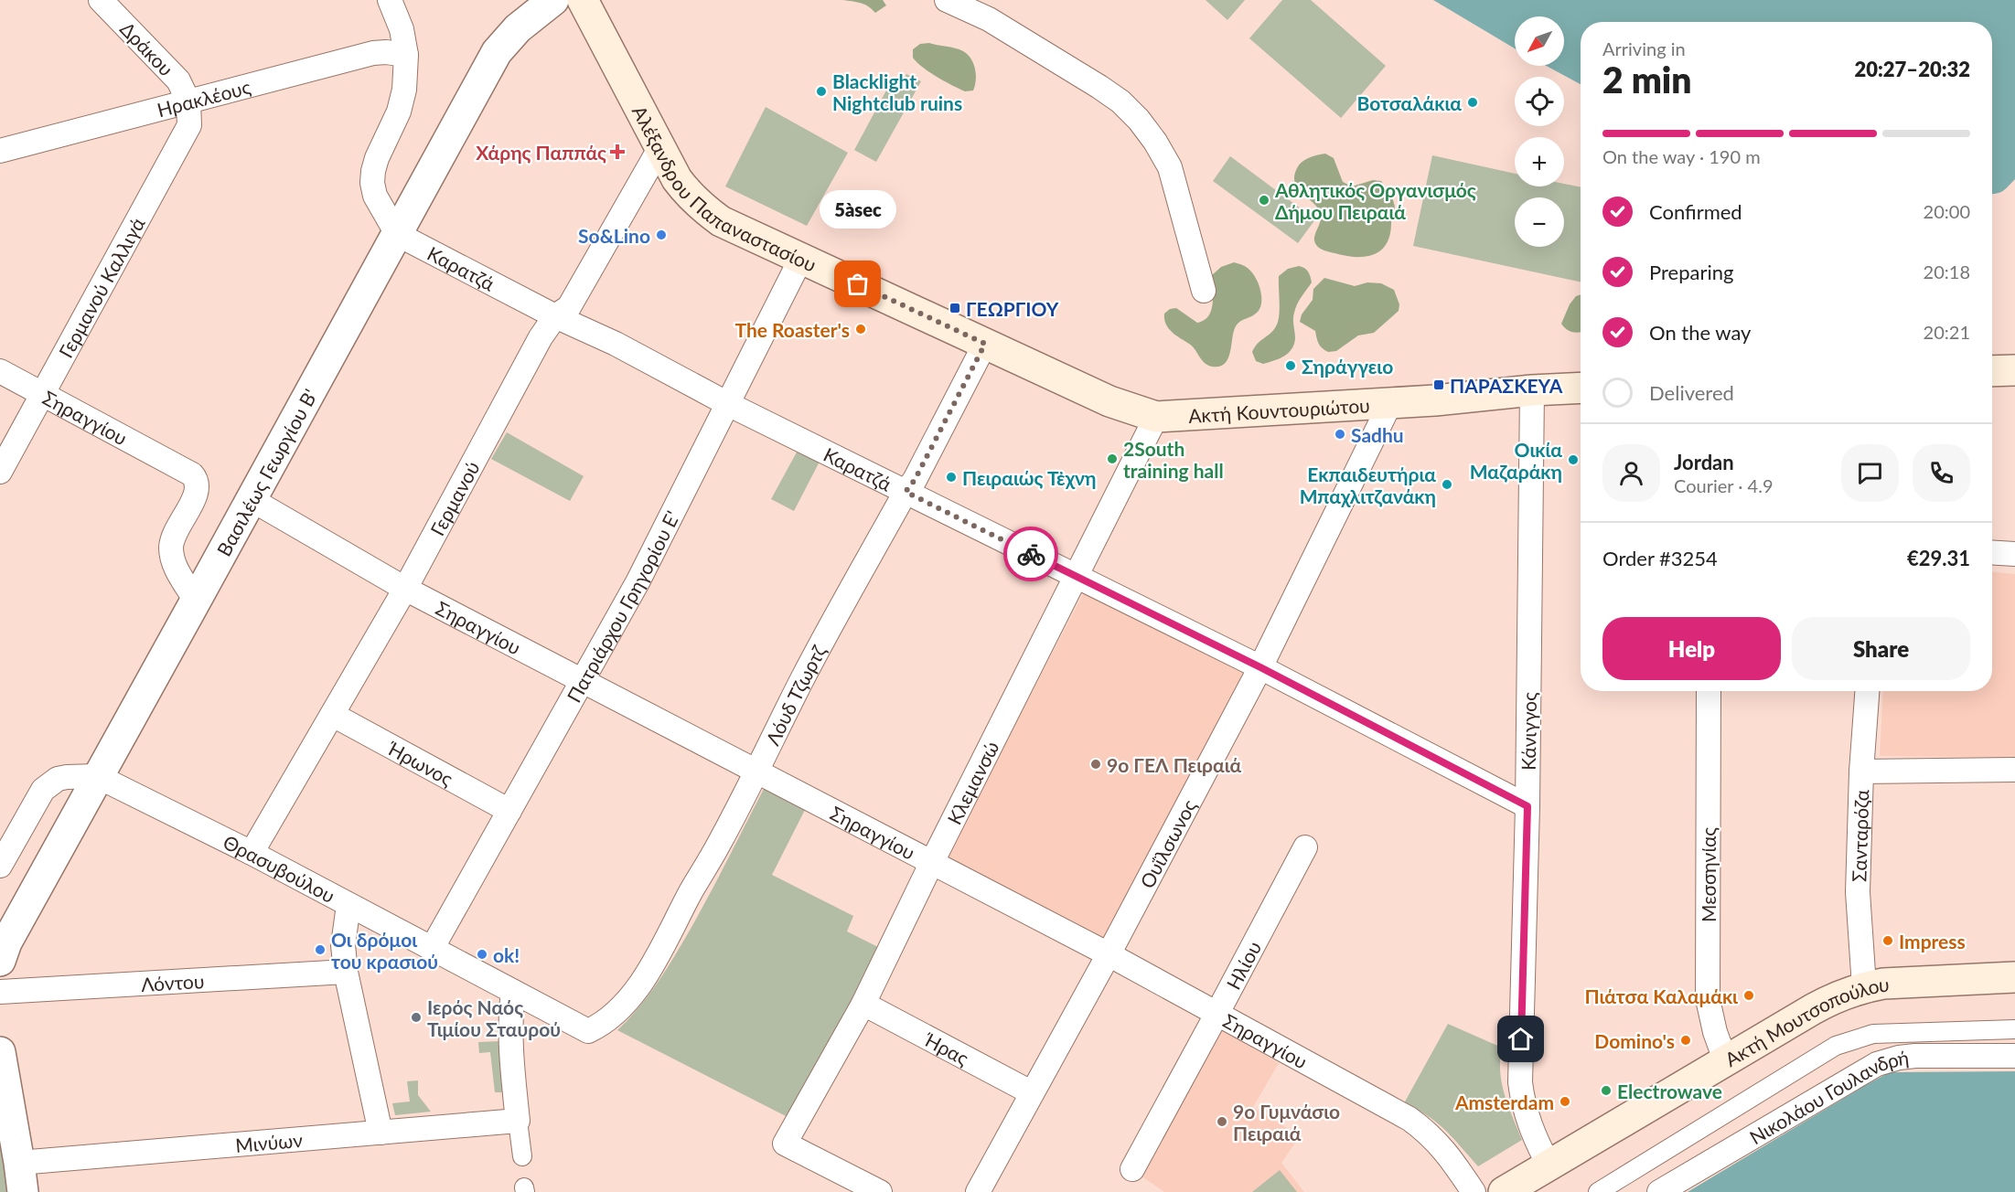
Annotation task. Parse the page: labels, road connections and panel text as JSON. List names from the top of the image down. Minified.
{"streets":{"main road":["Αλέξανδρου Παπαναστασίου","Ακτή Κουντουριώτου","Ακτή Μουτσοπούλου"],"street":["Δράκου","Ηρακλέους","Καρατζά","Γερμανού Καλλιγά","Σηραγγίου","Βασιλέως Γεωργίου Β'","Γερμανού","Πατριάρχου Γρηγορίου Ε'","Λόυδ Τζωρτζ","Κάνιγγος","Ήρωνος","Κλεμανσώ","Σανταρόζα","Ουΐλσωνος","Θρασυβούλου","Μεσσηνίας","Ηλίου","Λόντου","Ήρας","Νικολάου Γουλανδρή","Μινύων"]},"crossings":[["Δράκου","Ηρακλέους"],["Δράκου","Γερμανού Καλλιγά"],["Ηρακλέους","Γερμανού Καλλιγά"],["Αλέξανδρου Παπαναστασίου","Ακτή Κουντουριώτου"],["Αλέξανδρου Παπαναστασίου","Γερμανού"],["Αλέξανδρου Παπαναστασίου","Πατριάρχου Γρηγορίου Ε'"],["Αλέξανδρου Παπαναστασίου","Λόυδ Τζωρτζ"],["Καρατζά","Βασιλέως Γεωργίου Β'"],["Καρατζά","Γερμανού"],["Καρατζά","Πατριάρχου Γρηγορίου Ε'"],["Καρατζά","Λόυδ Τζωρτζ"],["Καρατζά","Κάνιγγος"],["Καρατζά","Κλεμανσώ"],["Καρατζά","Ουΐλσωνος"],["Γερμανού Καλλιγά","Σηραγγίου"],["Ακτή Κουντουριώτου","Λόυδ Τζωρτζ"],["Ακτή Κουντουριώτου","Κάνιγγος"],["Ακτή Κουντουριώτου","Κλεμανσώ"],["Ακτή Κουντουριώτου","Ουΐλσωνος"],["Σηραγγίου","Βασιλέως Γεωργίου Β'"],["Σηραγγίου","Γερμανού"],["Σηραγγίου","Πατριάρχου Γρηγορίου Ε'"],["Σηραγγίου","Λόυδ Τζωρτζ"],["Σηραγγίου","Κλεμανσώ"],["Σηραγγίου","Ουΐλσωνος"],["Σηραγγίου","Ηλίου"],["Βασιλέως Γεωργίου Β'","Θρασυβούλου"],["Γερμανού","Ήρωνος"],["Γερμανού","Θρασυβούλου"],["Πατριάρχου Γρηγορίου Ε'","Ήρωνος"],["Πατριάρχου Γρηγορίου Ε'","Θρασυβούλου"],["Λόυδ Τζωρτζ","Θρασυβούλου"],["Κάνιγγος","Ακτή Μουτσοπούλου"],["Κλεμανσώ","Ήρας"],["Σανταρόζα","Ακτή Μουτσοπούλου"],["Ουΐλσωνος","Ήρας"],["Μεσσηνίας","Ακτή Μουτσοπούλου"]],"places":{"other":["Blacklight Nightclub ruins","Βοτσαλάκια","Αθλητικός Οργανισμός Δήμου Πειραιά","So&Lino","5àsec","The Roaster's","Σηράγγειο","Sadhu","2South training hall","Οικία Μαζαράκη","Πειραιώς Τἐχνη","Εκπαιδευτήρια Μπαχλιτζανάκη","9ο ΓΕΛ Πειραιά","Impress","Οι δρόμοι του κρασιού","ok!","Πιάτσα Καλαμάκι","Ιερός Ναός Τιμίου Σταυρού","Domino's","Electrowave","Amsterdam","9ο Γυμνάσιο Πειραιά"],"health":["Χάρης Παππάς"],"transit":["ΓΕΩΡΓΙΟΥ","ΠΑΡΑΣΚΕΥΑ"]},"north":"bottom left","page":{"map_buttons":["+","−"],"heading":["2 min","Arriving in","20:27–20:32"],"panel":["Jordan","Courier · 4.9","Order #3254","€29.31"],"bar":"On the way · 190 m","list":[["Confirmed","20:00"],["Preparing","20:18"],["On the way","20:21"],"Delivered"],"bubble":"5àsec","buttons":["Help","Share"]}}
